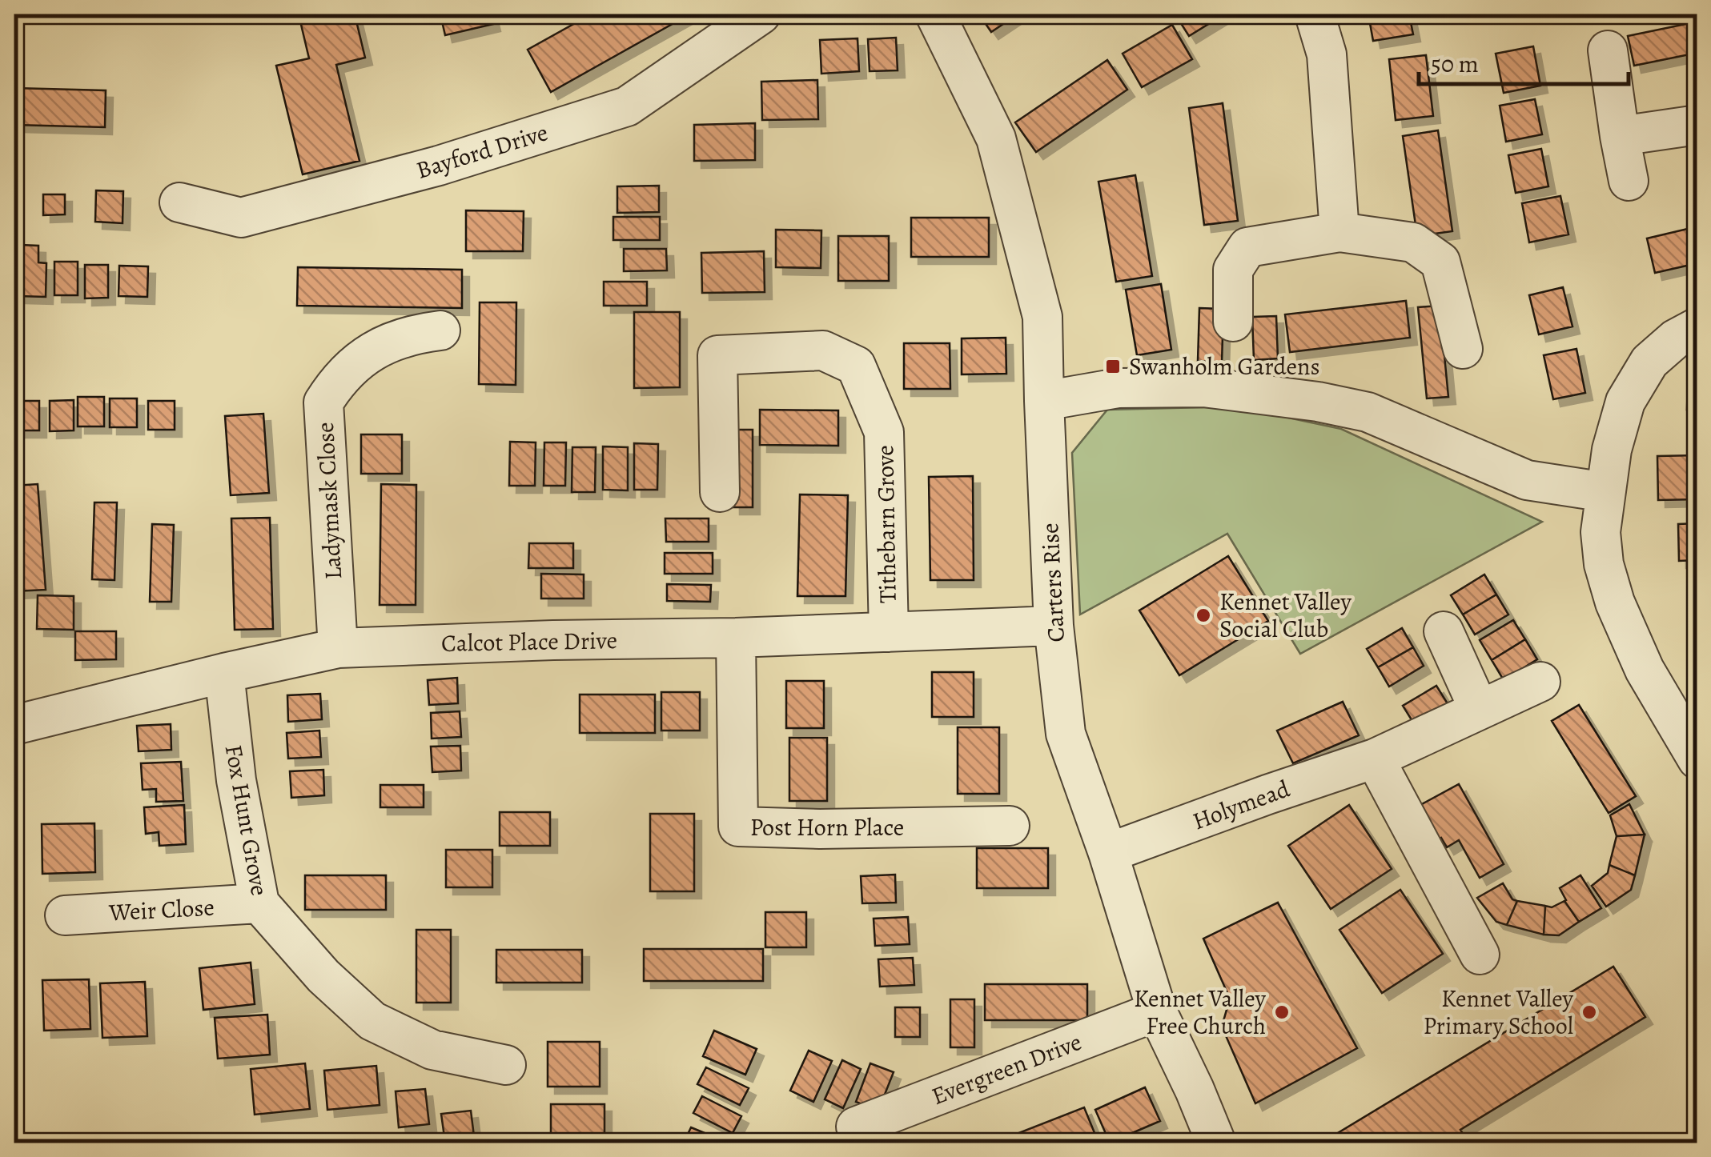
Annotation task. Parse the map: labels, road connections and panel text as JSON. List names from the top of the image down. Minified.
{"streets":{"street":["Bayford Drive","Ladymask Close","Tithebarn Grove","Carters Rise","Calcot Place Drive","Holymead","Fox Hunt Grove","Post Horn Place","Weir Close","Evergreen Drive"]},"crossings":[["Ladymask Close","Calcot Place Drive"],["Tithebarn Grove","Calcot Place Drive"],["Carters Rise","Calcot Place Drive"],["Carters Rise","Holymead"],["Carters Rise","Evergreen Drive"],["Calcot Place Drive","Fox Hunt Grove"],["Calcot Place Drive","Post Horn Place"],["Fox Hunt Grove","Weir Close"]],"places":{"transit":["Swanholm Gardens"],"other":["Kennet Valley Social Club","Kennet Valley Free Church","Kennet Valley Primary School"]},"scale_bar":"50 m"}
